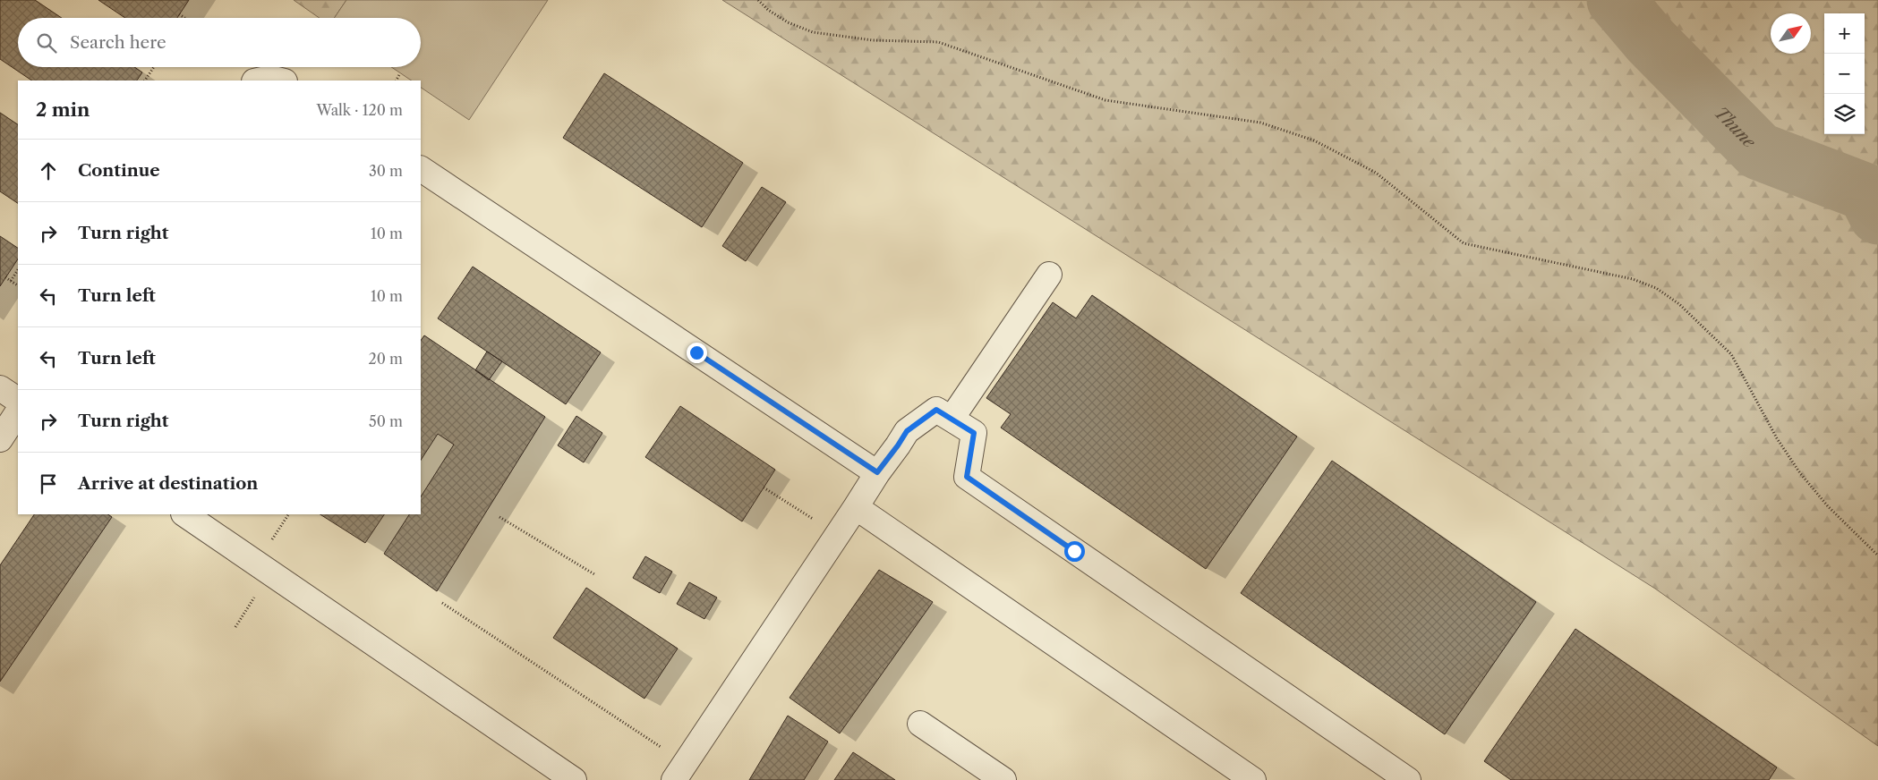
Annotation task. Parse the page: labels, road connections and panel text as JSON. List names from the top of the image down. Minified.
{"water":["Thune"],"north":"top right","page":{"map_buttons":["+","−"],"search":"Search here","heading":["2 min","Walk · 120 m"],"list":[["Continue","30 m"],["Turn right","10 m"],["Turn left","10 m"],["Turn left","20 m"],["Turn right","50 m"],"Arrive at destination"]}}
